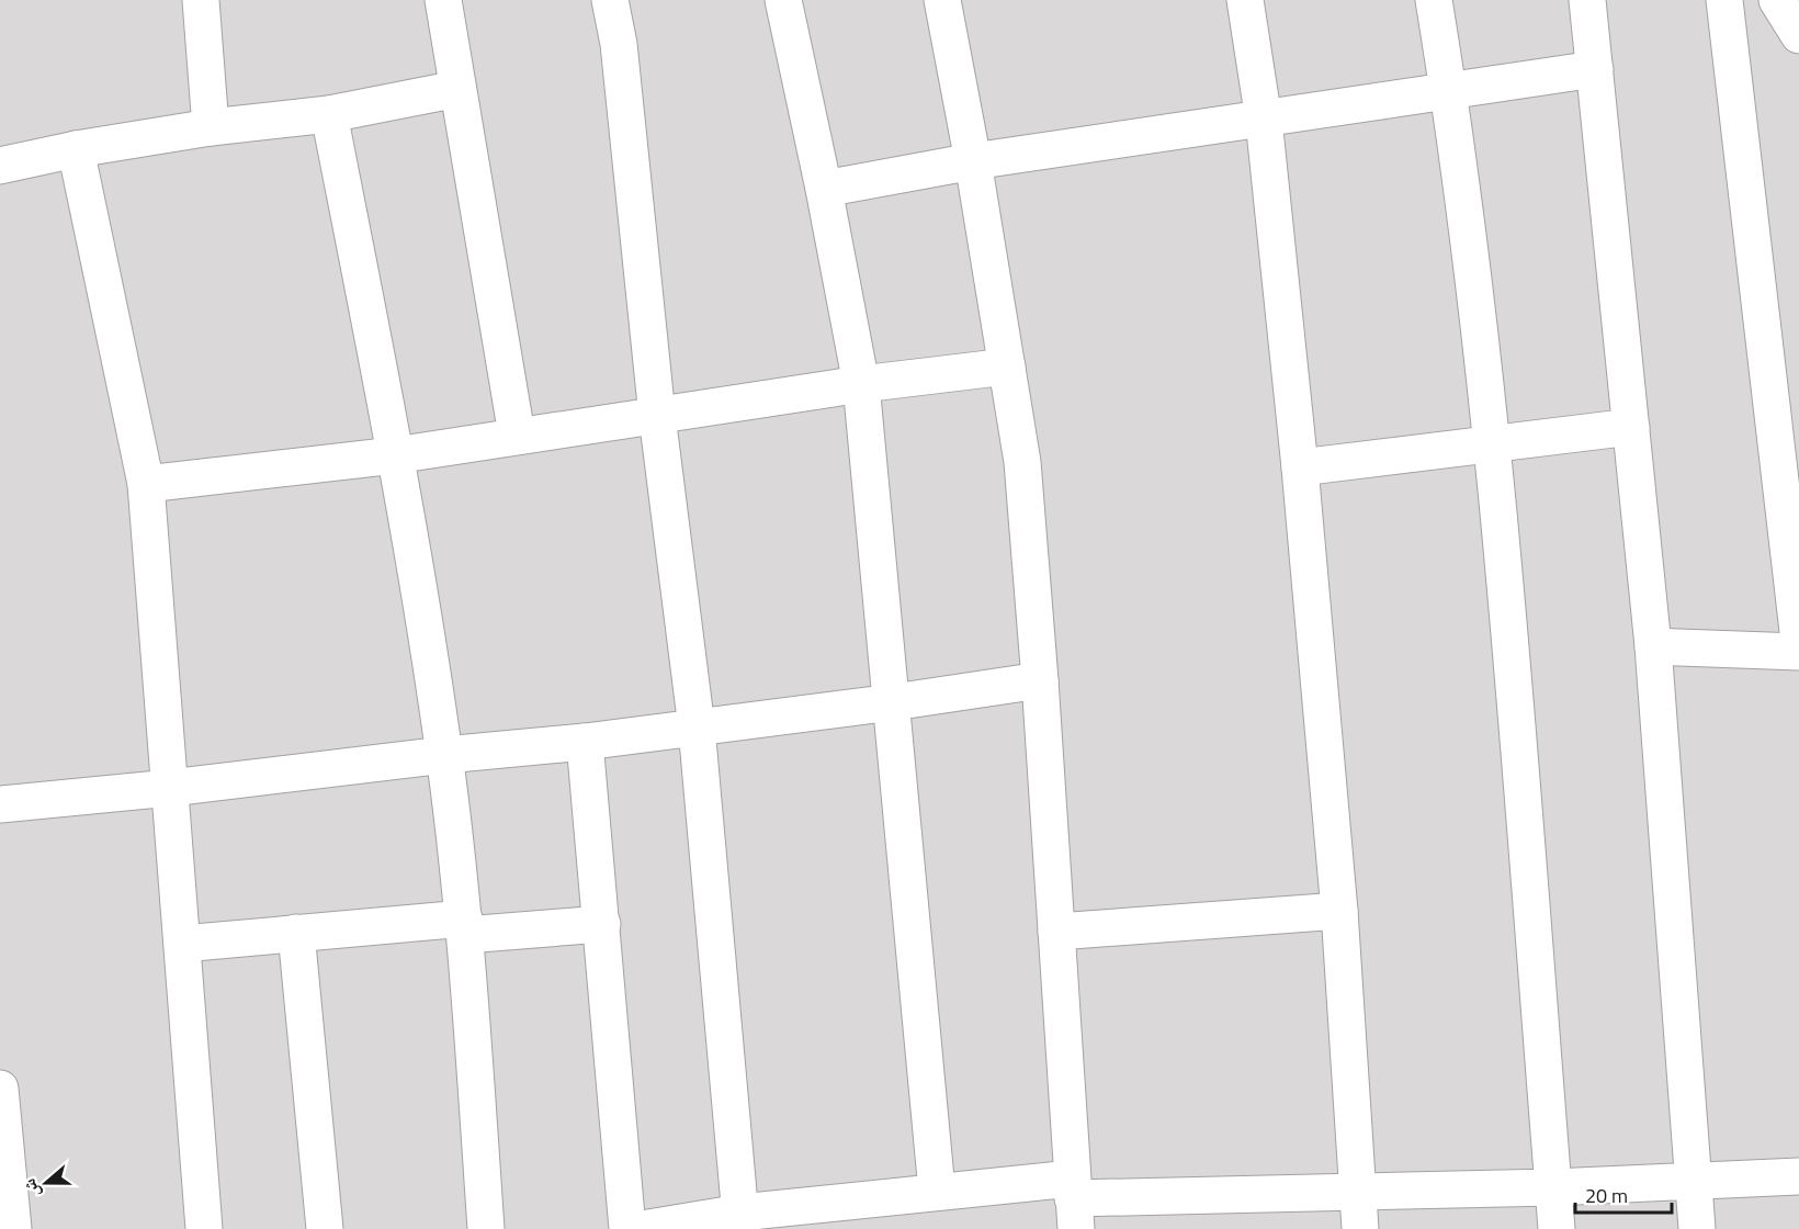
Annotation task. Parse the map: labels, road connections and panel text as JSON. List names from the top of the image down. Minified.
{"scale_bar":"20 m","north":"left"}
